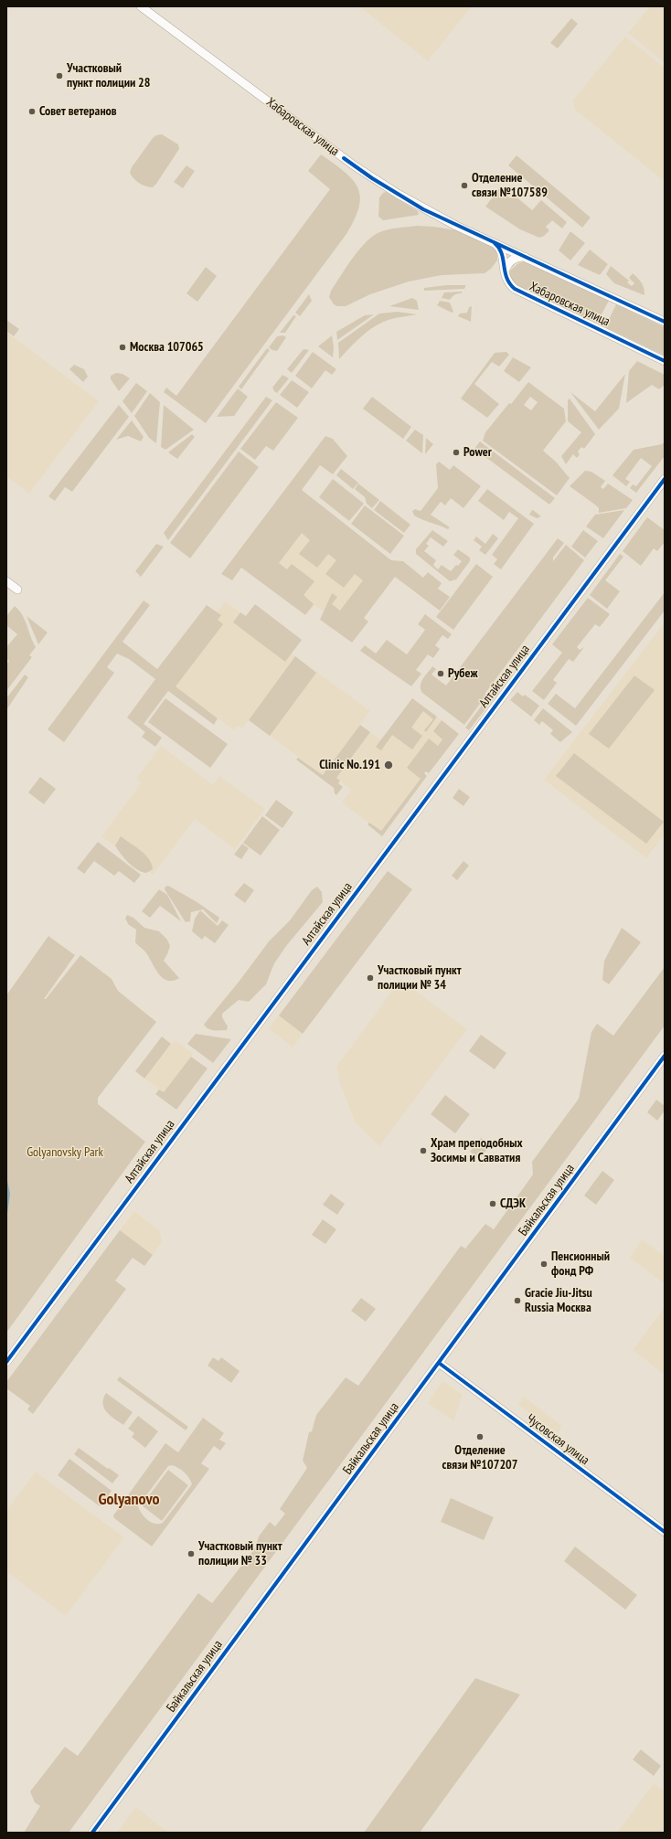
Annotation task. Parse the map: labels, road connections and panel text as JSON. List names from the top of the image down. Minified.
{"streets":{"street":["Хабаровская улица","Алтайская улица","Байкальская улица","Чусовская улица"]},"crossings":[["Байкальская улица","Чусовская улица"]],"districts":["Golyanovo"],"parks":["Golyanovsky Park"],"places":["Участковый пункт полиции 28","Совет ветеранов","Отделение связи №107589","Москва 107065","Power","Рубеж","Clinic No.191","Участковый пункт полиции № 34","Храм преподобных Зосимы и Савватия","СДЭК","Пенсионный фонд РФ","Gracie Jiu-Jitsu Russia Москва","Отделение связи №107207","Участковый пункт полиции № 33"]}
